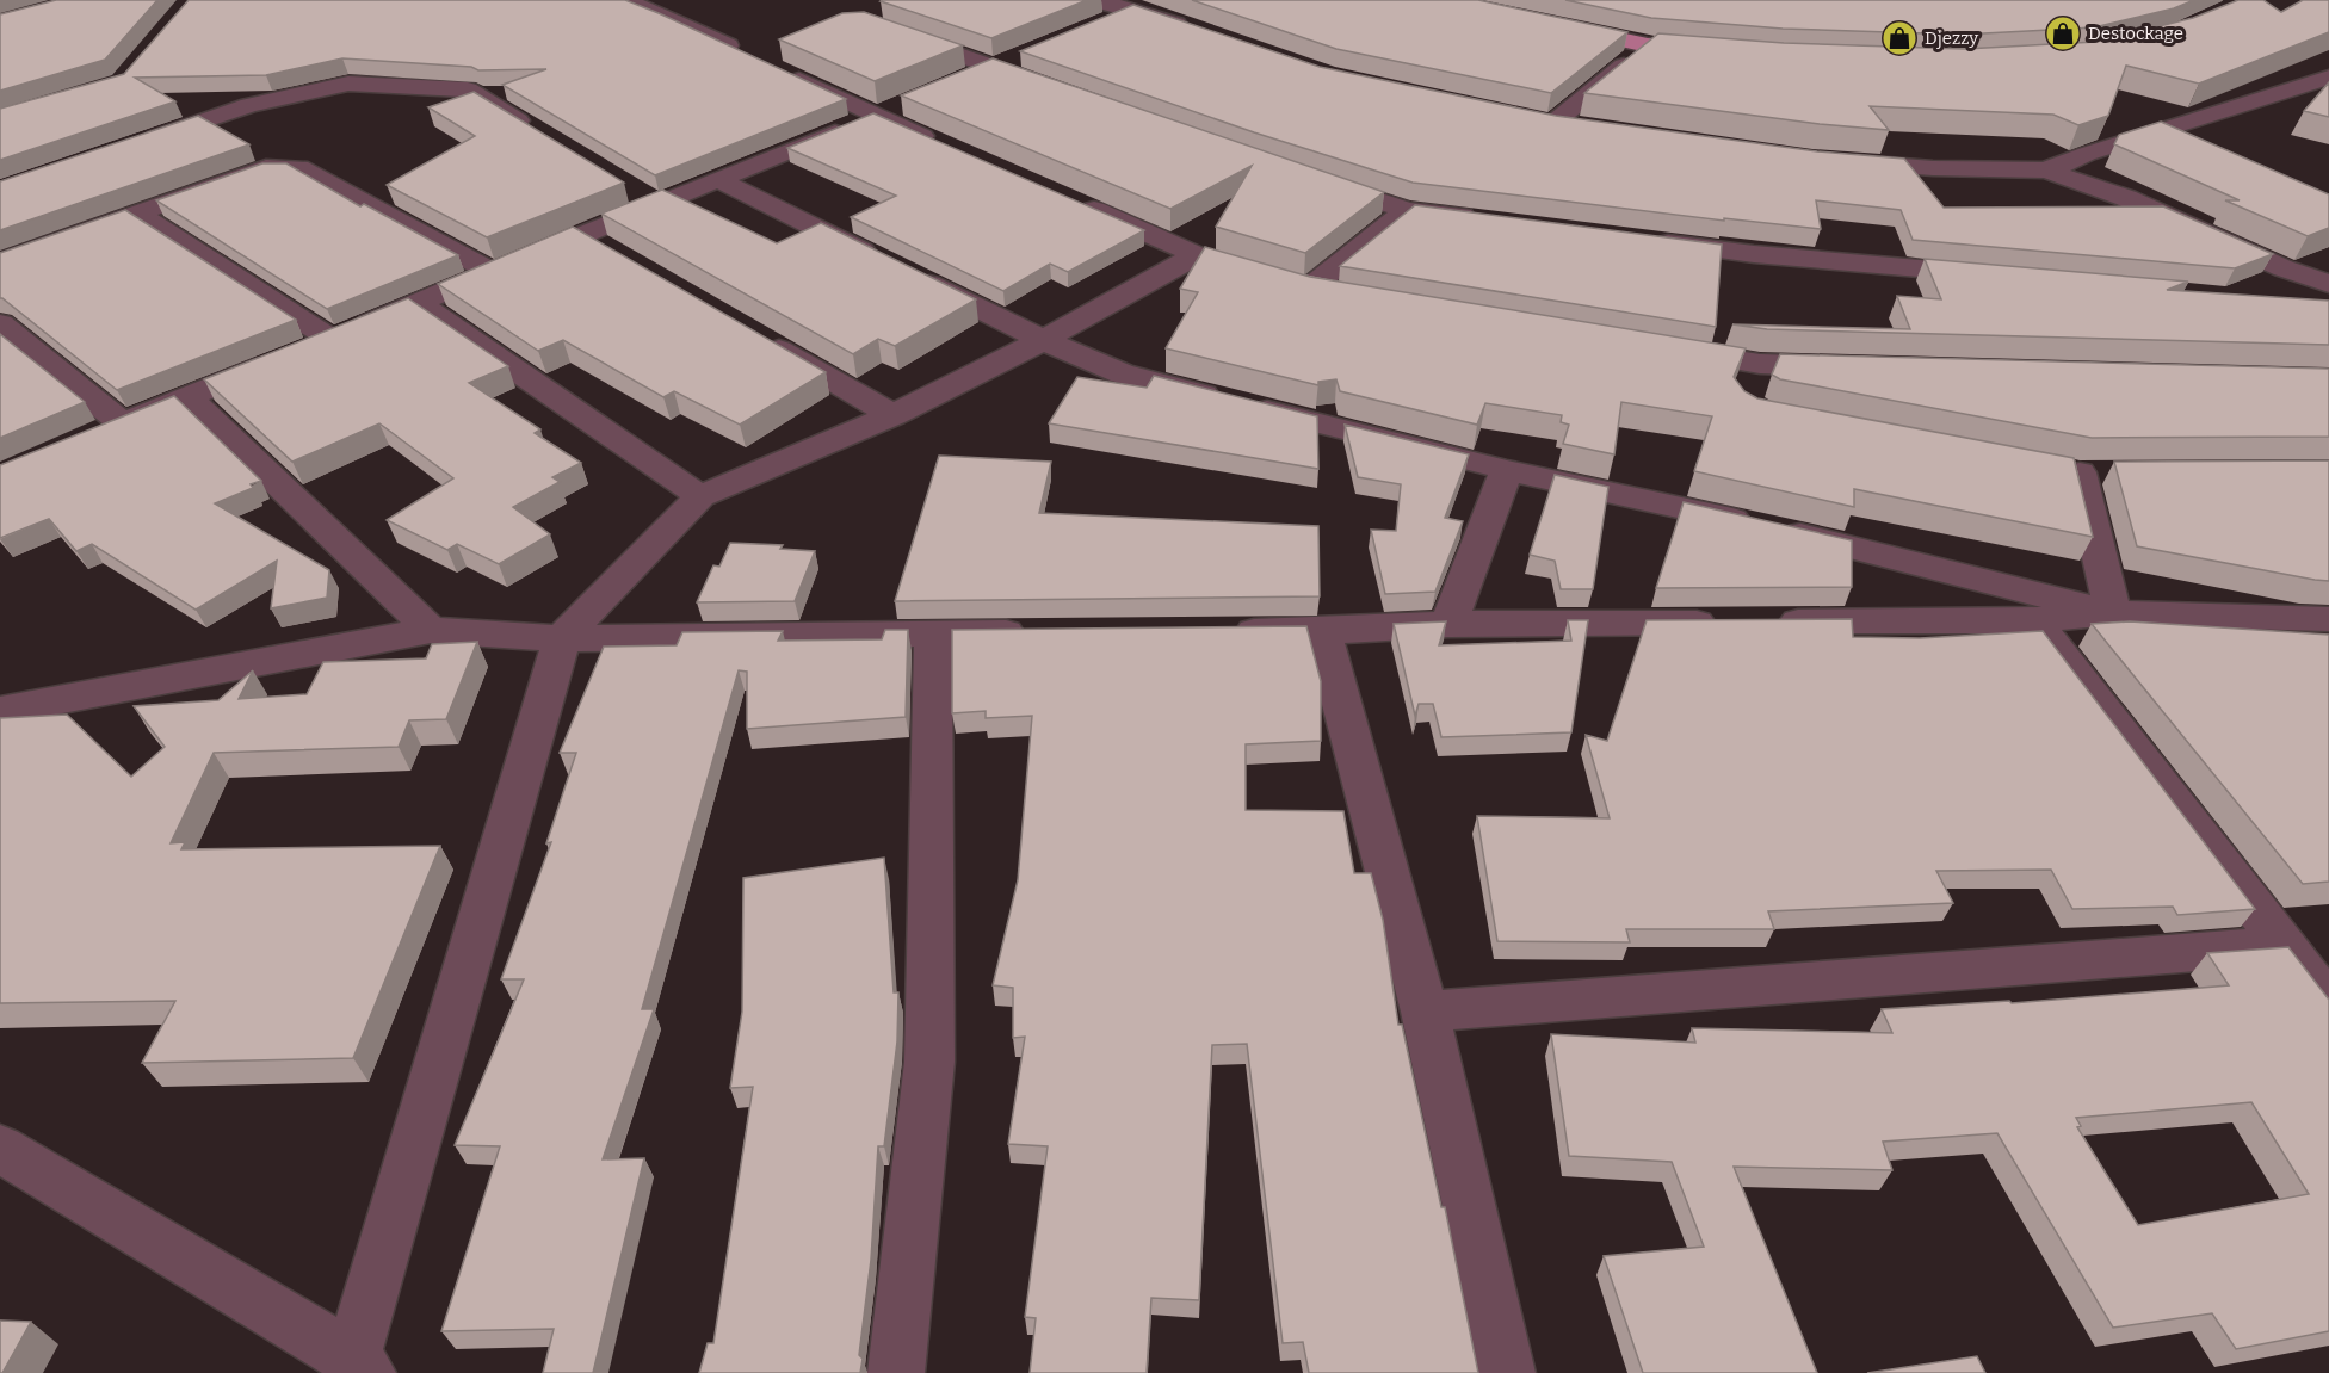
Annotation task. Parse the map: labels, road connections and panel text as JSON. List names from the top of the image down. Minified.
{"places":{"shop":["Destockage","Djezzy"]}}
